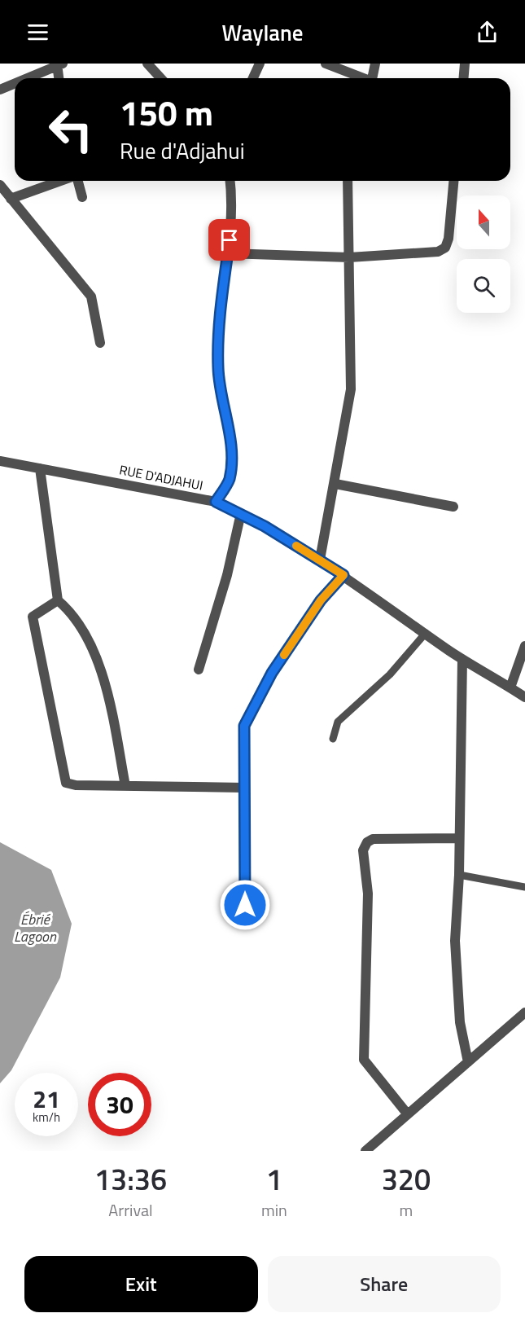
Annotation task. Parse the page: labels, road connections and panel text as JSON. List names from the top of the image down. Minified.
{"streets":{"street":["RUE D'ADJAHUI"]},"water":["Ébrié Lagoon"],"north":"top","page":{"header":"Waylane","turn":["150 m","Rue d'Adjahui"],"speed":"21 km/h","limit":"30","eta":["13:36","Arrival","1","min","320","m"],"buttons":["Exit","Share"]}}
